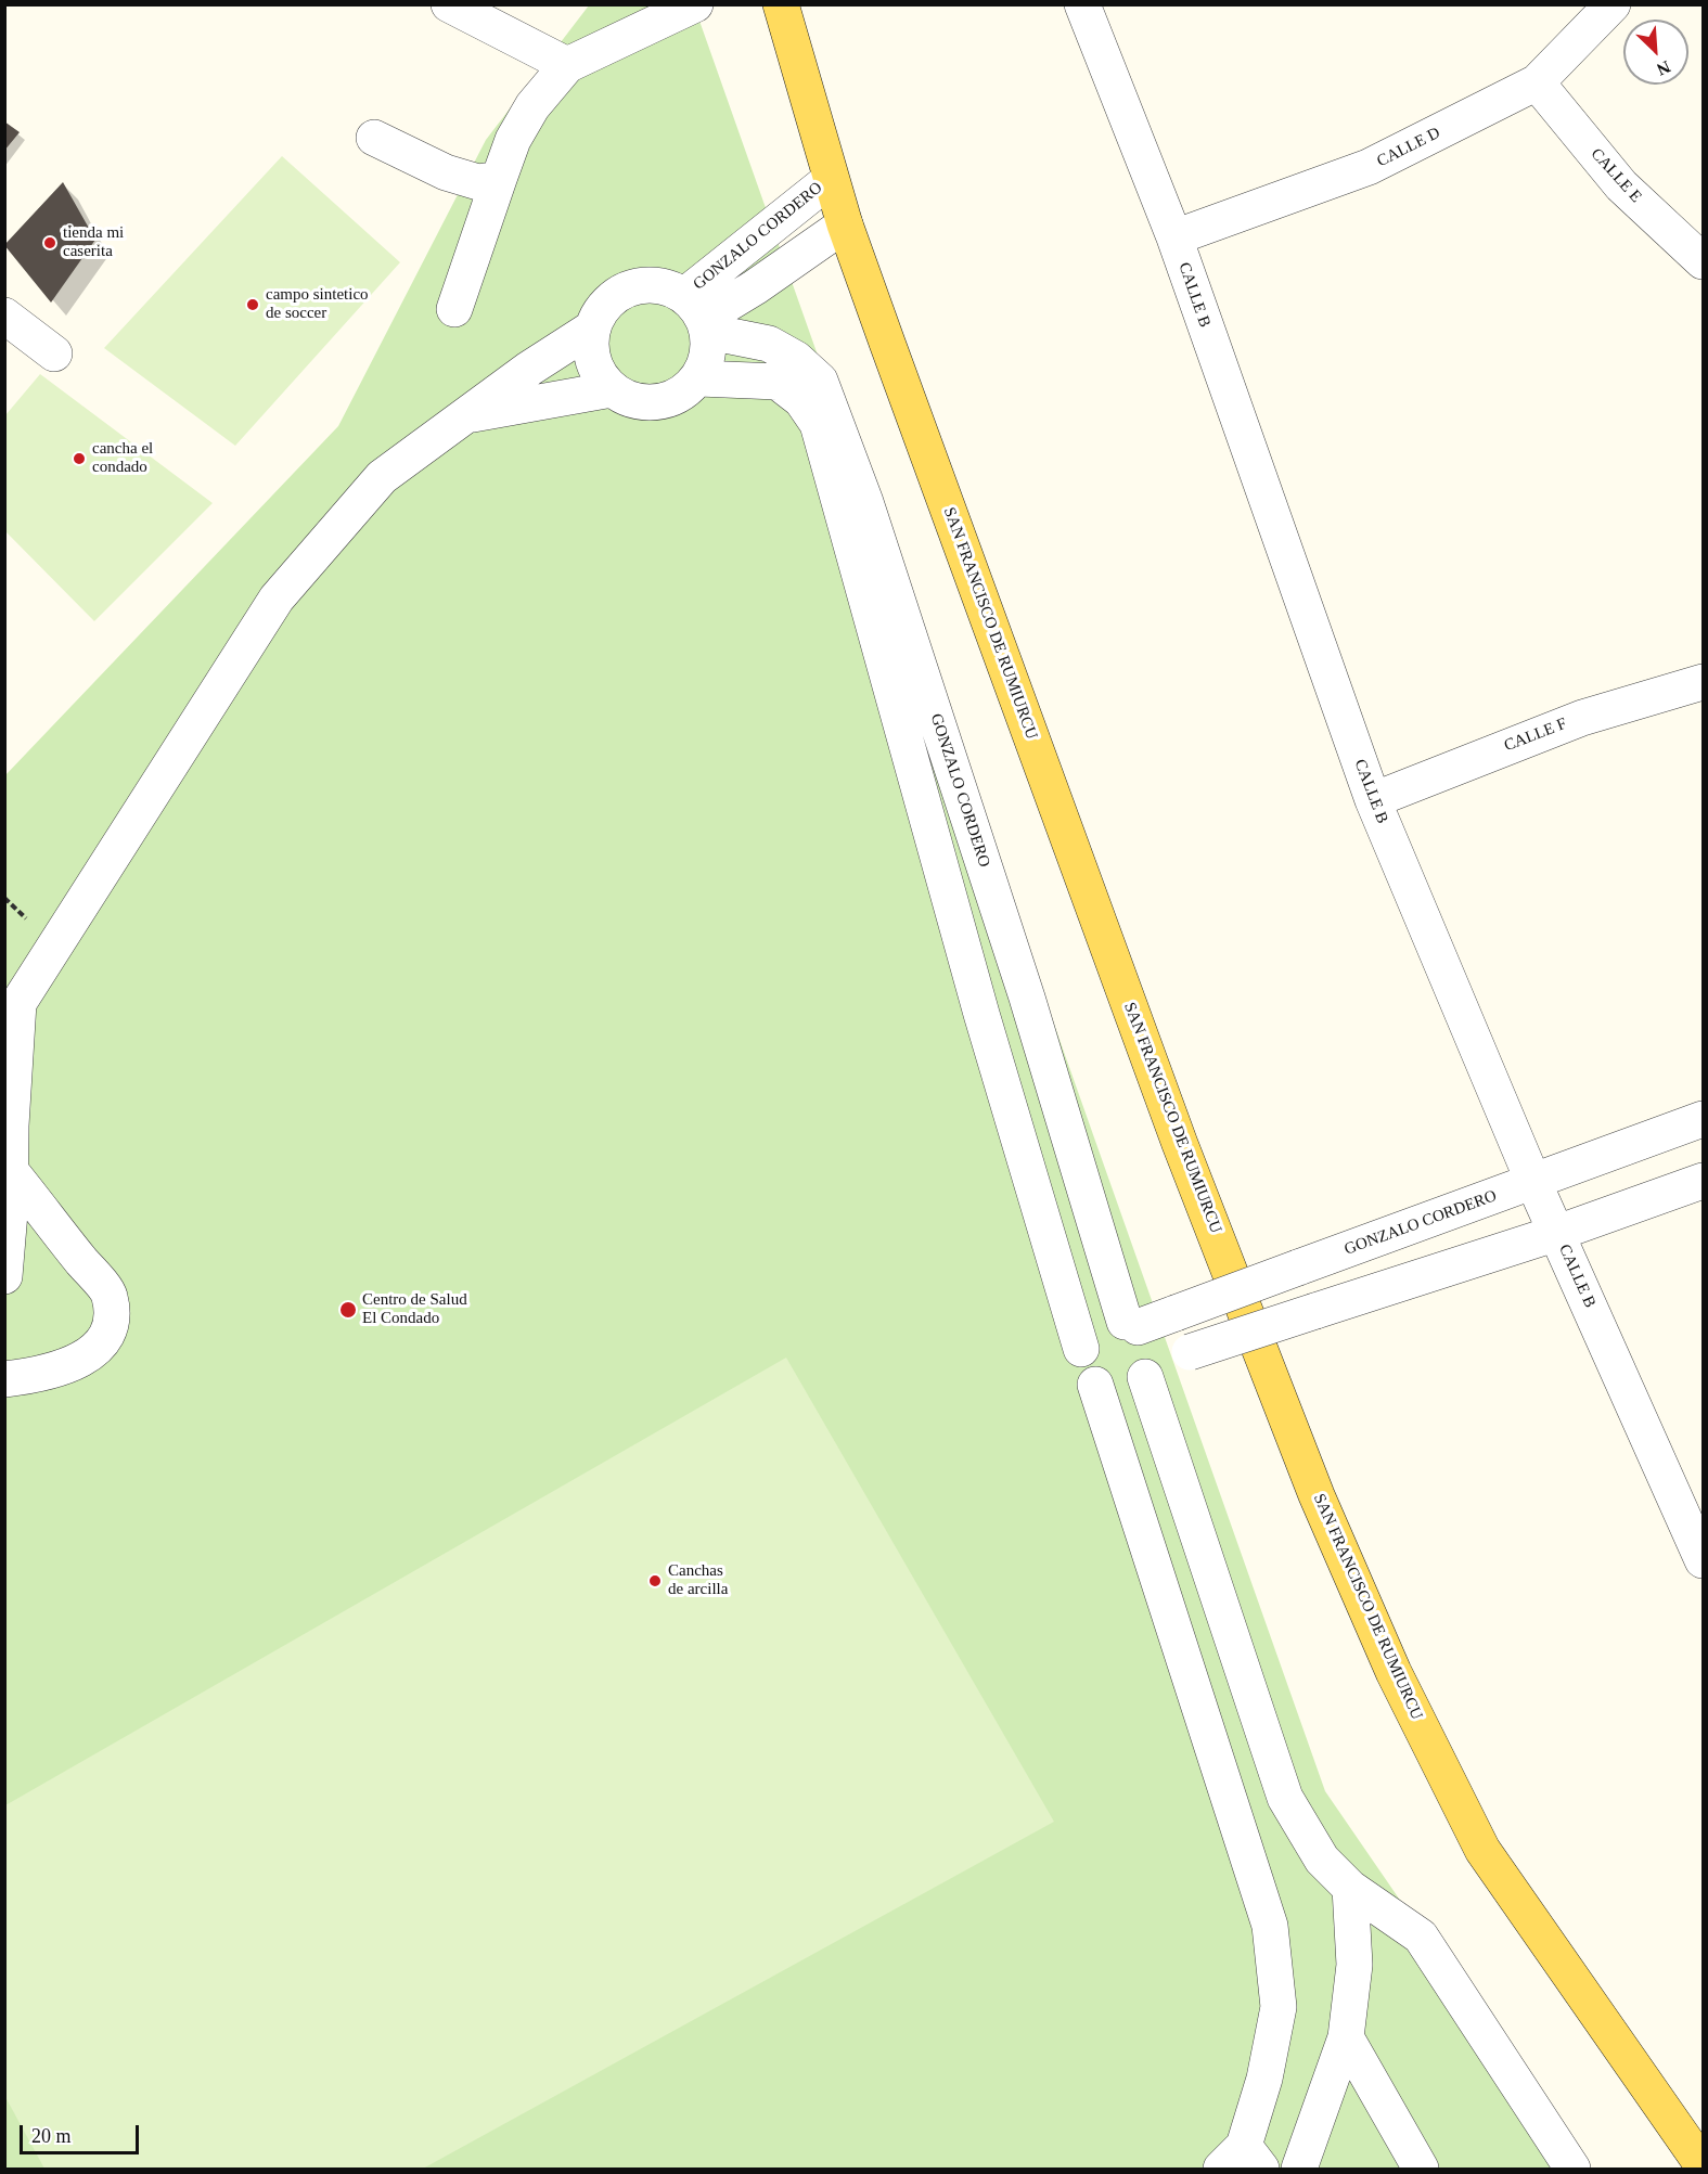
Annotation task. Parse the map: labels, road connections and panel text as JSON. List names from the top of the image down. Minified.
{"streets":{"main road":["SAN FRANCISCO DE RUMIURCU"],"street":["CALLE D","CALLE E","GONZALO CORDERO","CALLE B","CALLE F"]},"crossings":[["CALLE D","CALLE E"],["CALLE D","CALLE B"],["GONZALO CORDERO","CALLE B"],["GONZALO CORDERO","SAN FRANCISCO DE RUMIURCU"],["CALLE B","CALLE F"]],"places":["tienda mi caserita","campo sintetico de soccer","cancha el condado","Centro de Salud El Condado","Canchas de arcilla"],"scale_bar":"20 m","north":"bottom right"}
